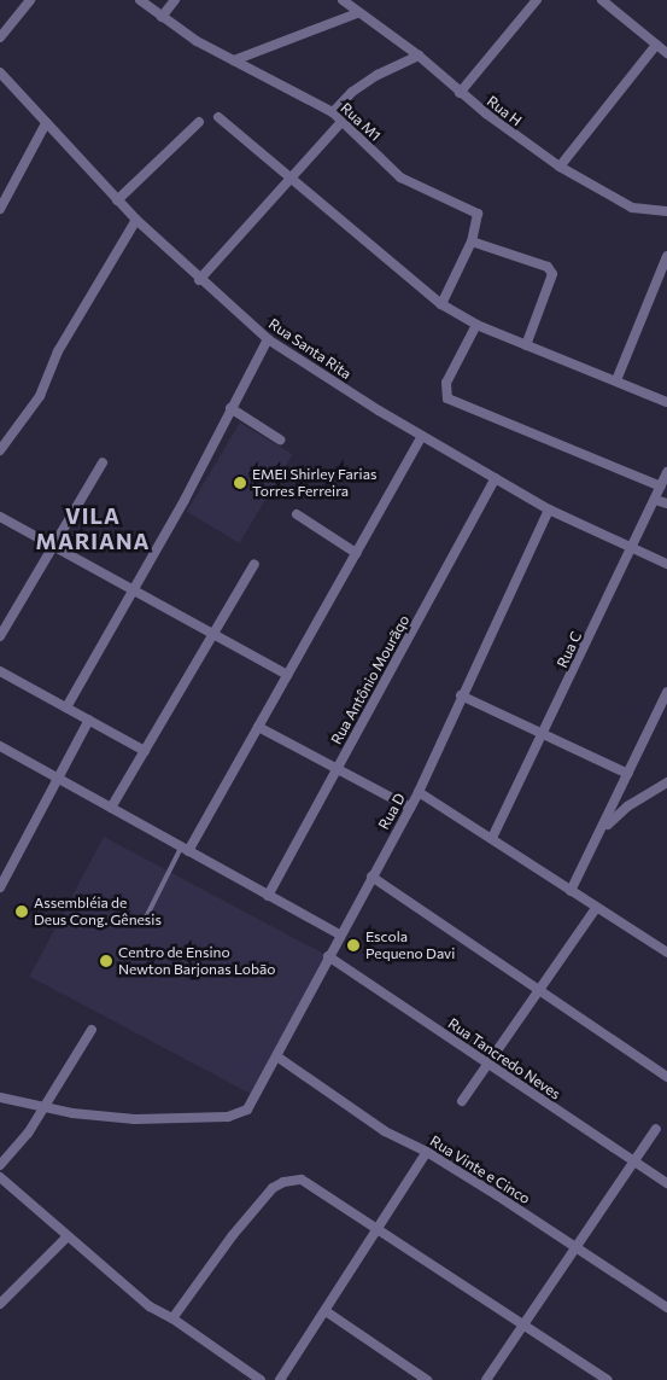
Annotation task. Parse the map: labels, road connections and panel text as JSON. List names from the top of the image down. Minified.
{"streets":{"street":["Rua H","Rua M1","Rua Santa Rita","Rua C","Rua Antônio Mourãqo","Rua D","Rua Tancredo Neves","Rua Vinte e Cinco"]},"crossings":[["Rua Santa Rita","Rua C"],["Rua Santa Rita","Rua Antônio Mourãqo"],["Rua Santa Rita","Rua D"],["Rua D","Rua Tancredo Neves"],["Rua D","Rua Vinte e Cinco"]],"districts":["VILA MARIANA"],"places":["EMEI Shirley Farias Torres Ferreira","Assembléia de Deus Cong. Gênesis","Escola Pequeno Davi","Centro de Ensino Newton Barjonas Lobão"]}
